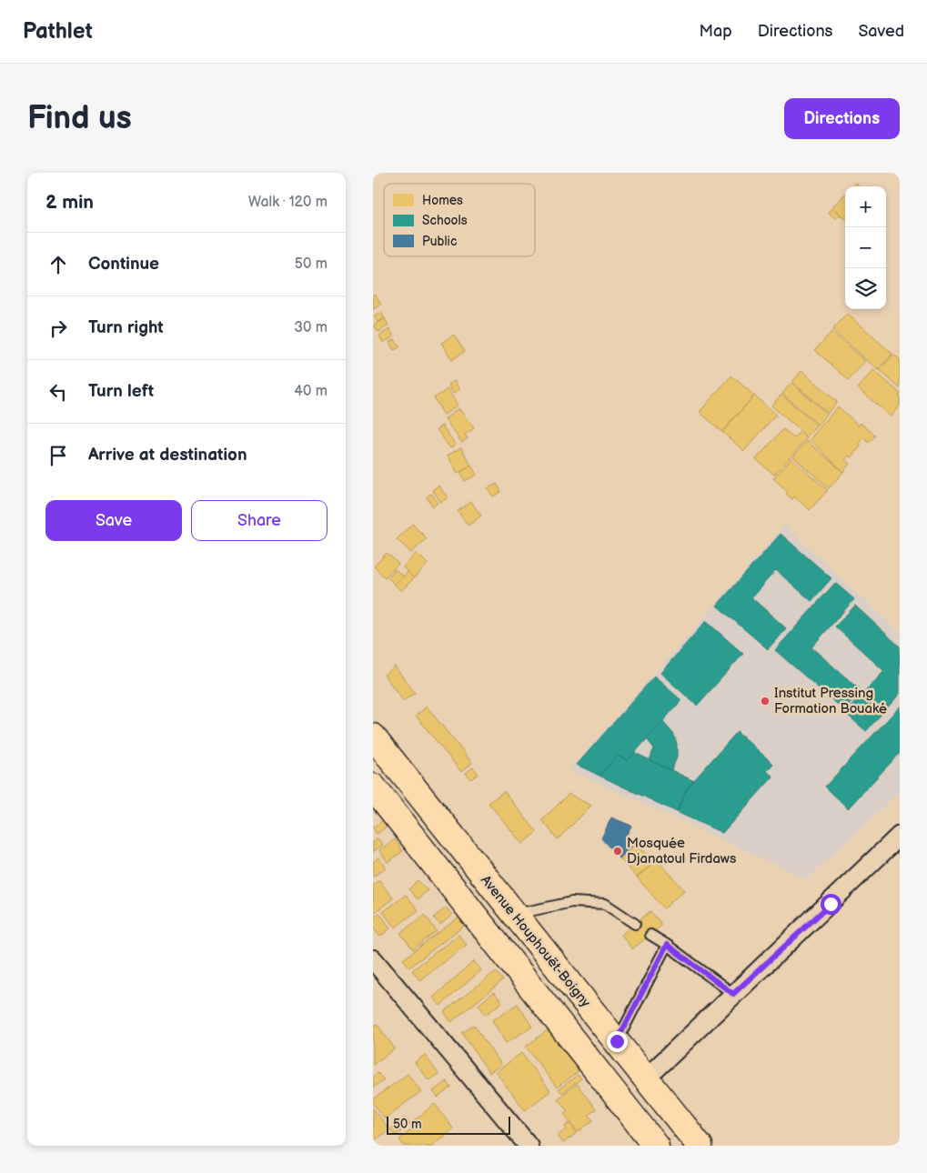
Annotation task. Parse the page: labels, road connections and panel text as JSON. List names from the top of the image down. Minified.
{"streets":{"highway":["Avenue Houphouët-Boigny"]},"places":["Institut Pressing Formation Bouaké","Mosquée Djanatoul Firdaws"],"legend":["Homes","Schools","Public"],"scale_bar":"50 m","page":{"header":"Pathlet","nav":["Map","Directions","Saved"],"buttons":["Directions",["Save","Share"]],"title":"Find us","heading":["2 min","Walk · 120 m"],"map_buttons":["+","−"],"list":[["Continue","50 m"],["Turn right","30 m"],["Turn left","40 m"],"Arrive at destination"],"scale":"50 m"}}
